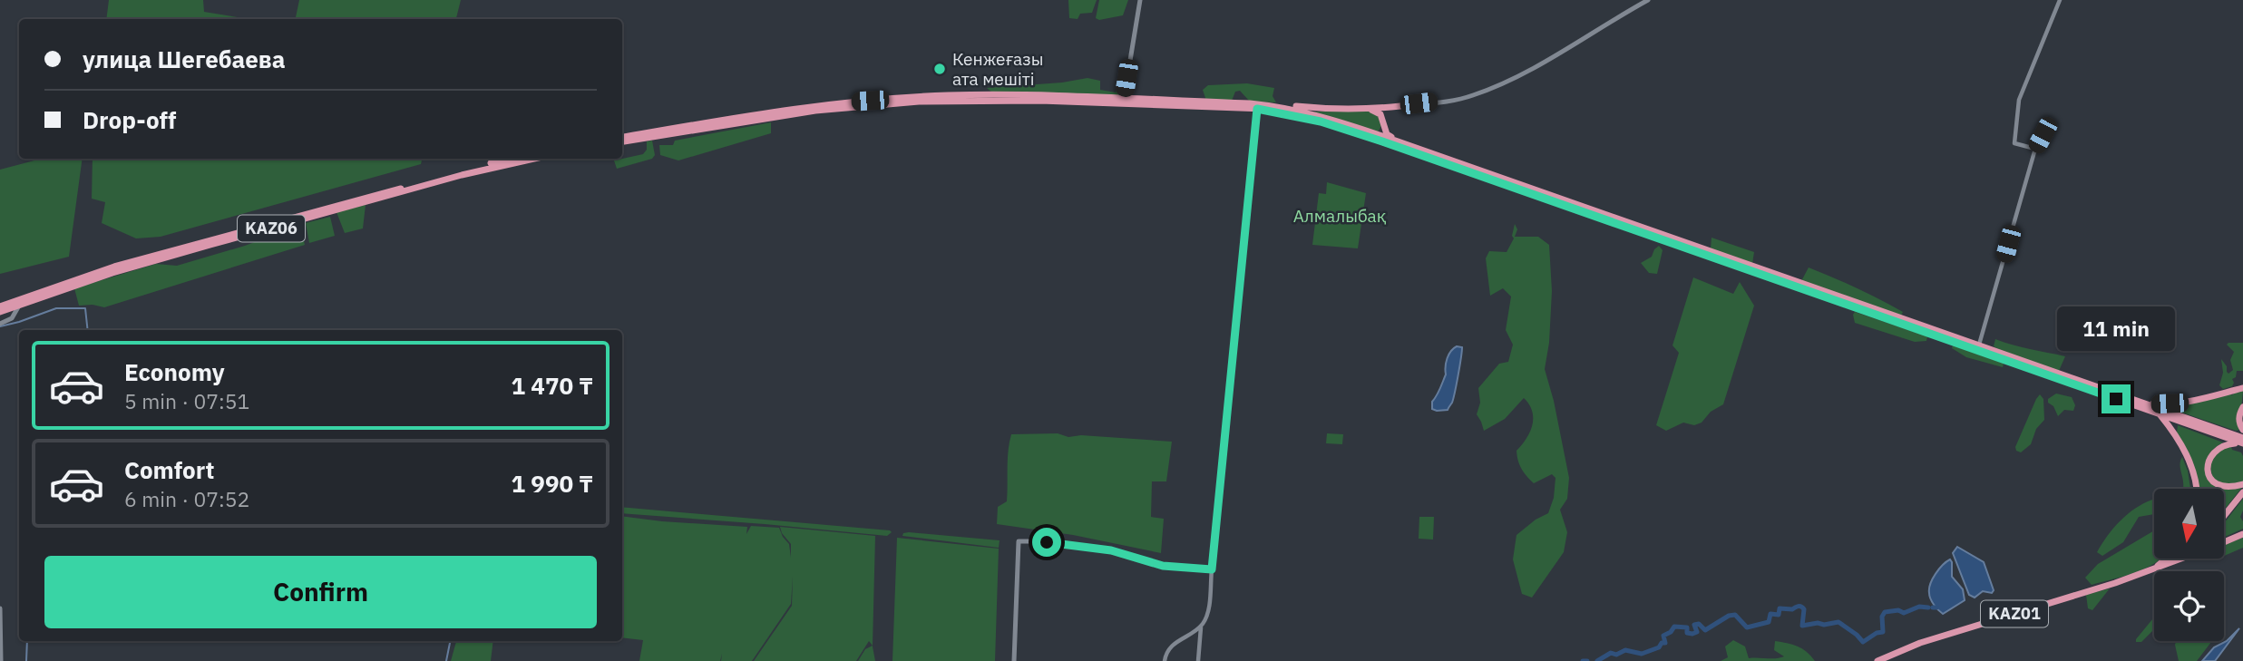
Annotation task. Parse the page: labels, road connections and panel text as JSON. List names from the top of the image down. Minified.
{"streets":{"highway":["KАZ06","KАZ01"]},"parks":["Алмалыбақ"],"places":["Кенжеғазы ата мешіті"],"north":"bottom","page":{"banner":["улица Шегебаева","Drop-off"],"bubble":"11 min","list":[{"name":"Economy","note":"5 min · 07:51","value":"1 470 ₸"},{"name":"Comfort","note":"6 min · 07:52","value":"1 990 ₸"}],"buttons":"Confirm"}}
